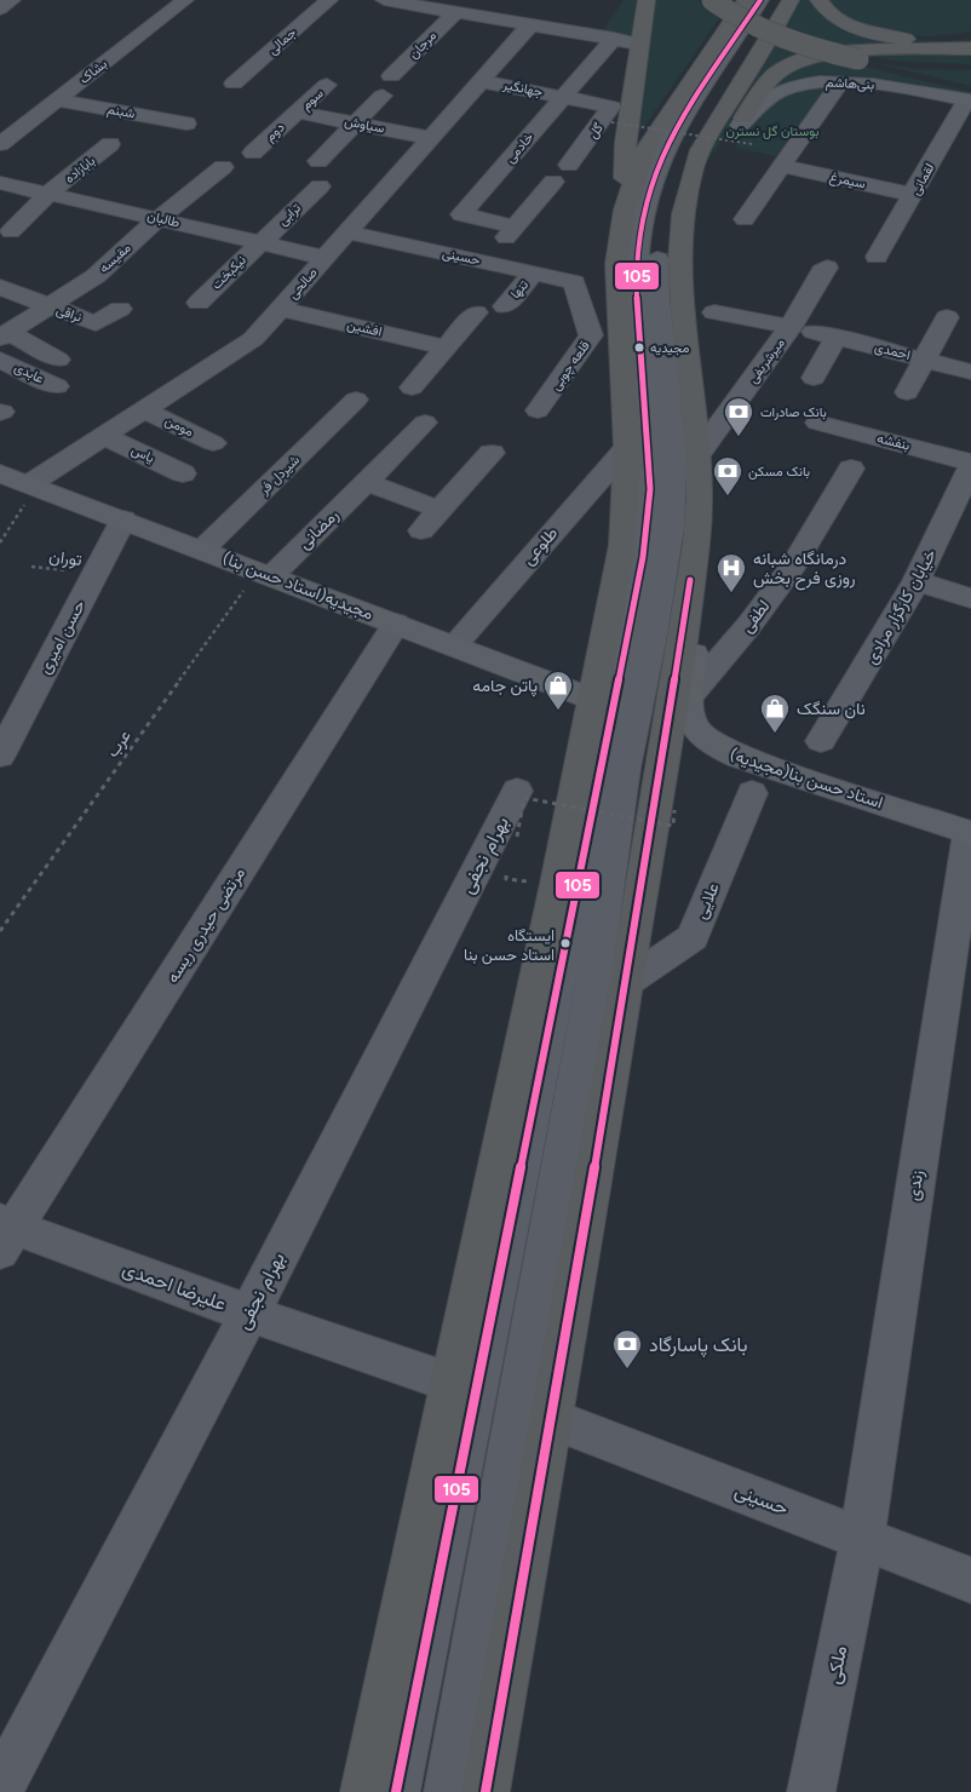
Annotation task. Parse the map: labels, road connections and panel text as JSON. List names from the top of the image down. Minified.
{"streets":{"main road":["بنی‌هاشم","مجیدیه(استاد حسن بنا)","استاد حسن بنا(مجیدیه)"],"street":["جمالی","مرجان","بشاک","جهانگیر","سوم","شبنم","سیاوش","گل","دوم","خادمی","بابازاده","لقمانی","سیمرغ","ترابی","طالبان","حسینی","مقیسه","نیکبخت","صالحی","تنها","نراقی","افشین","احمدی","میرشریفی","قلعه چوبی","عابدی","مومن","بنفشه","یاس","شیردل فر","رمضانی","طلوعی","خیابان کارگزار مرادی","لطفی","حسن امیری","بهرام نجفی","علایی","مرتضی حیدری ریسه","زندی","علیرضا احمدی","ملکی"],"path":["توران","عرب"]},"crossings":[["بشاک","شبنم"],["بنی‌هاشم","لقمانی"],["جهانگیر","گل"],["جهانگیر","خادمی"],["جهانگیر","صالحی"],["سوم","سیاوش"],["سوم","دوم"],["سیاوش","دوم"],["سیاوش","صالحی"],["گل","خادمی"],["بابازاده","طالبان"],["لقمانی","سیمرغ"],["ترابی","طالبان"],["ترابی","نیکبخت"],["طالبان","مقیسه"],["طالبان","نیکبخت"],["طالبان","صالحی"],["حسینی","صالحی"],["حسینی","تنها"],["حسینی","قلعه چوبی"],["حسینی","زندی"],["حسینی","ملکی"],["مقیسه","نراقی"],["صالحی","افشین"],["صالحی","مومن"],["صالحی","یاس"],["صالحی","مجیدیه(استاد حسن بنا)"],["احمدی","میرشریفی"],["بنفشه","خیابان کارگزار مرادی"],["شیردل فر","مجیدیه(استاد حسن بنا)"],["رمضانی","مجیدیه(استاد حسن بنا)"],["رمضانی","عرب"],["طلوعی","مجیدیه(استاد حسن بنا)"],["توران","حسن امیری"],["مجیدیه(استاد حسن بنا)","حسن امیری"],["مجیدیه(استاد حسن بنا)","عرب"],["مجیدیه(استاد حسن بنا)","مرتضی حیدری ریسه"],["لطفی","استاد حسن بنا(مجیدیه)"],["استاد حسن بنا(مجیدیه)","زندی"],["بهرام نجفی","علیرضا احمدی"],["مرتضی حیدری ریسه","علیرضا احمدی"],["زندی","ملکی"]],"parks":["بوستان گل نسترن"],"places":{"other":["مجیدیه","ایستگاه استاد حسن بنا"],"bank":["بانک صادرات","بانک مسکن","بانک پاسارگاد"],"hospital":["درمانگاه شبانه روزی فرح بخش"],"shop":["پاتن جامه","نان سنگک"]},"lines":["transit line 105"]}
